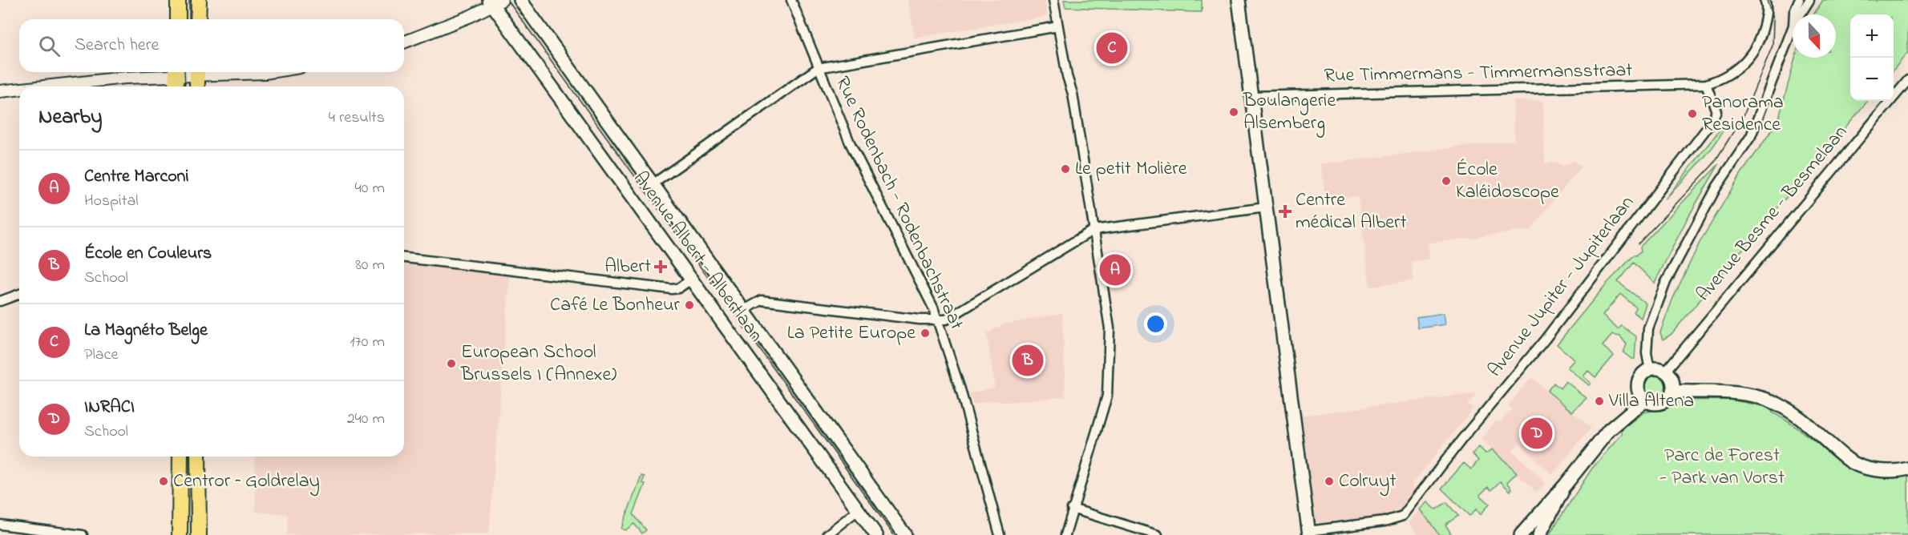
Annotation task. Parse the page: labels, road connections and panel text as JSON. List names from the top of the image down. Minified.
{"streets":{"main road":["Avenue Albert - Albertlaan"],"street":["Rue Timmermans - Timmermansstraat","Rue Rodenbach - Rodenbachstraat","Avenue Besme - Besmelaan","Avenue Jupiter - Jupiterlaan"]},"crossings":[["Rue Timmermans - Timmermansstraat","Avenue Jupiter - Jupiterlaan"]],"parks":["Parc de Forest - Park van Vorst"],"places":{"other":["Boulangerie Alsemberg","Panorama Residence","Le petit Molière","École Kaléidoscope","Café Le Bonheur","La Petite Europe","European School Brussels I (Annexe)","Villa Altena","Centror – Goldrelay","Colruyt"],"health":["Centre médical Albert","Albert"]},"north":"bottom","page":{"map_buttons":["+","−"],"search":"Search here","pins":["C","A","B","D"],"heading":["Nearby","4 results"],"list":[{"mark":"A","name":"Centre Marconi","note":"Hospital","value":"40 m"},{"mark":"B","name":"École en Couleurs","note":"School","value":"80 m"},{"mark":"C","name":"La Magnéto Belge","note":"Place","value":"170 m"},{"mark":"D","name":"INRACI","note":"School","value":"240 m"}]}}
